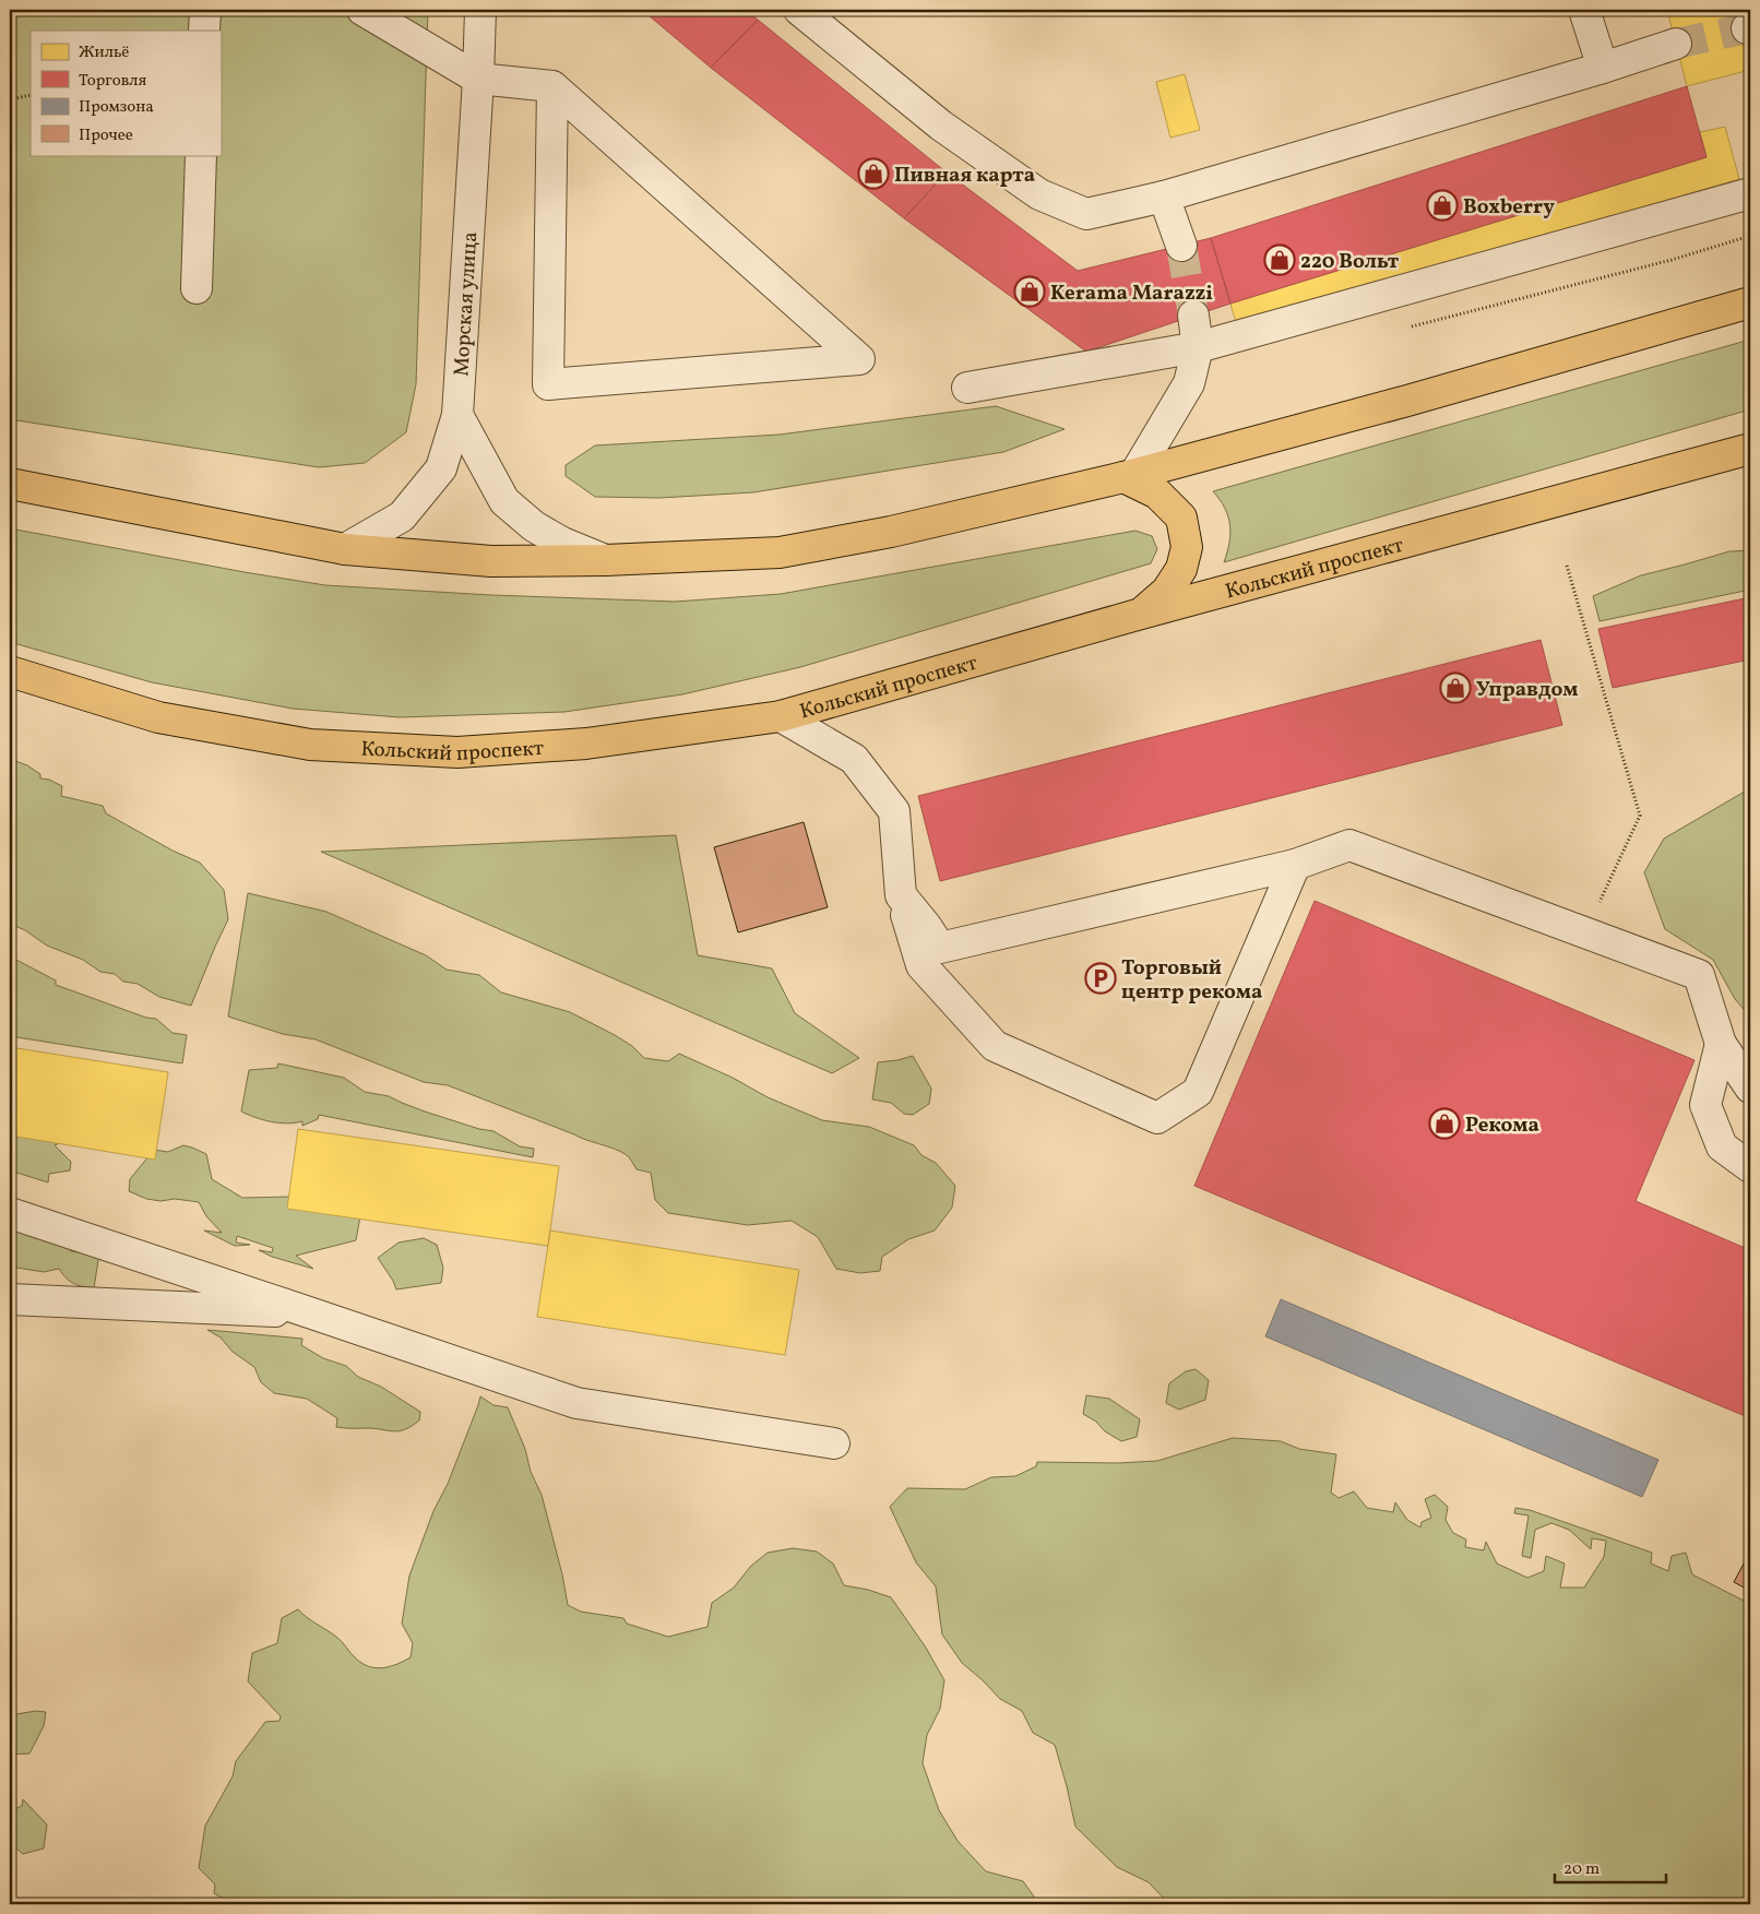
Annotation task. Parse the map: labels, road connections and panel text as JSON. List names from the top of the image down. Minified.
{"streets":{"main road":["Кольский проспект"],"street":["Морская улица"]},"places":{"shop":["Пивная карта","Boxberry","220 Вольт","Kerama Marazzi","Управдом","Рекома"],"parking":["Торговый центр рекома"]},"legend":["Жильё","Торговля","Промзона","Прочее"],"scale_bar":"20 m"}
